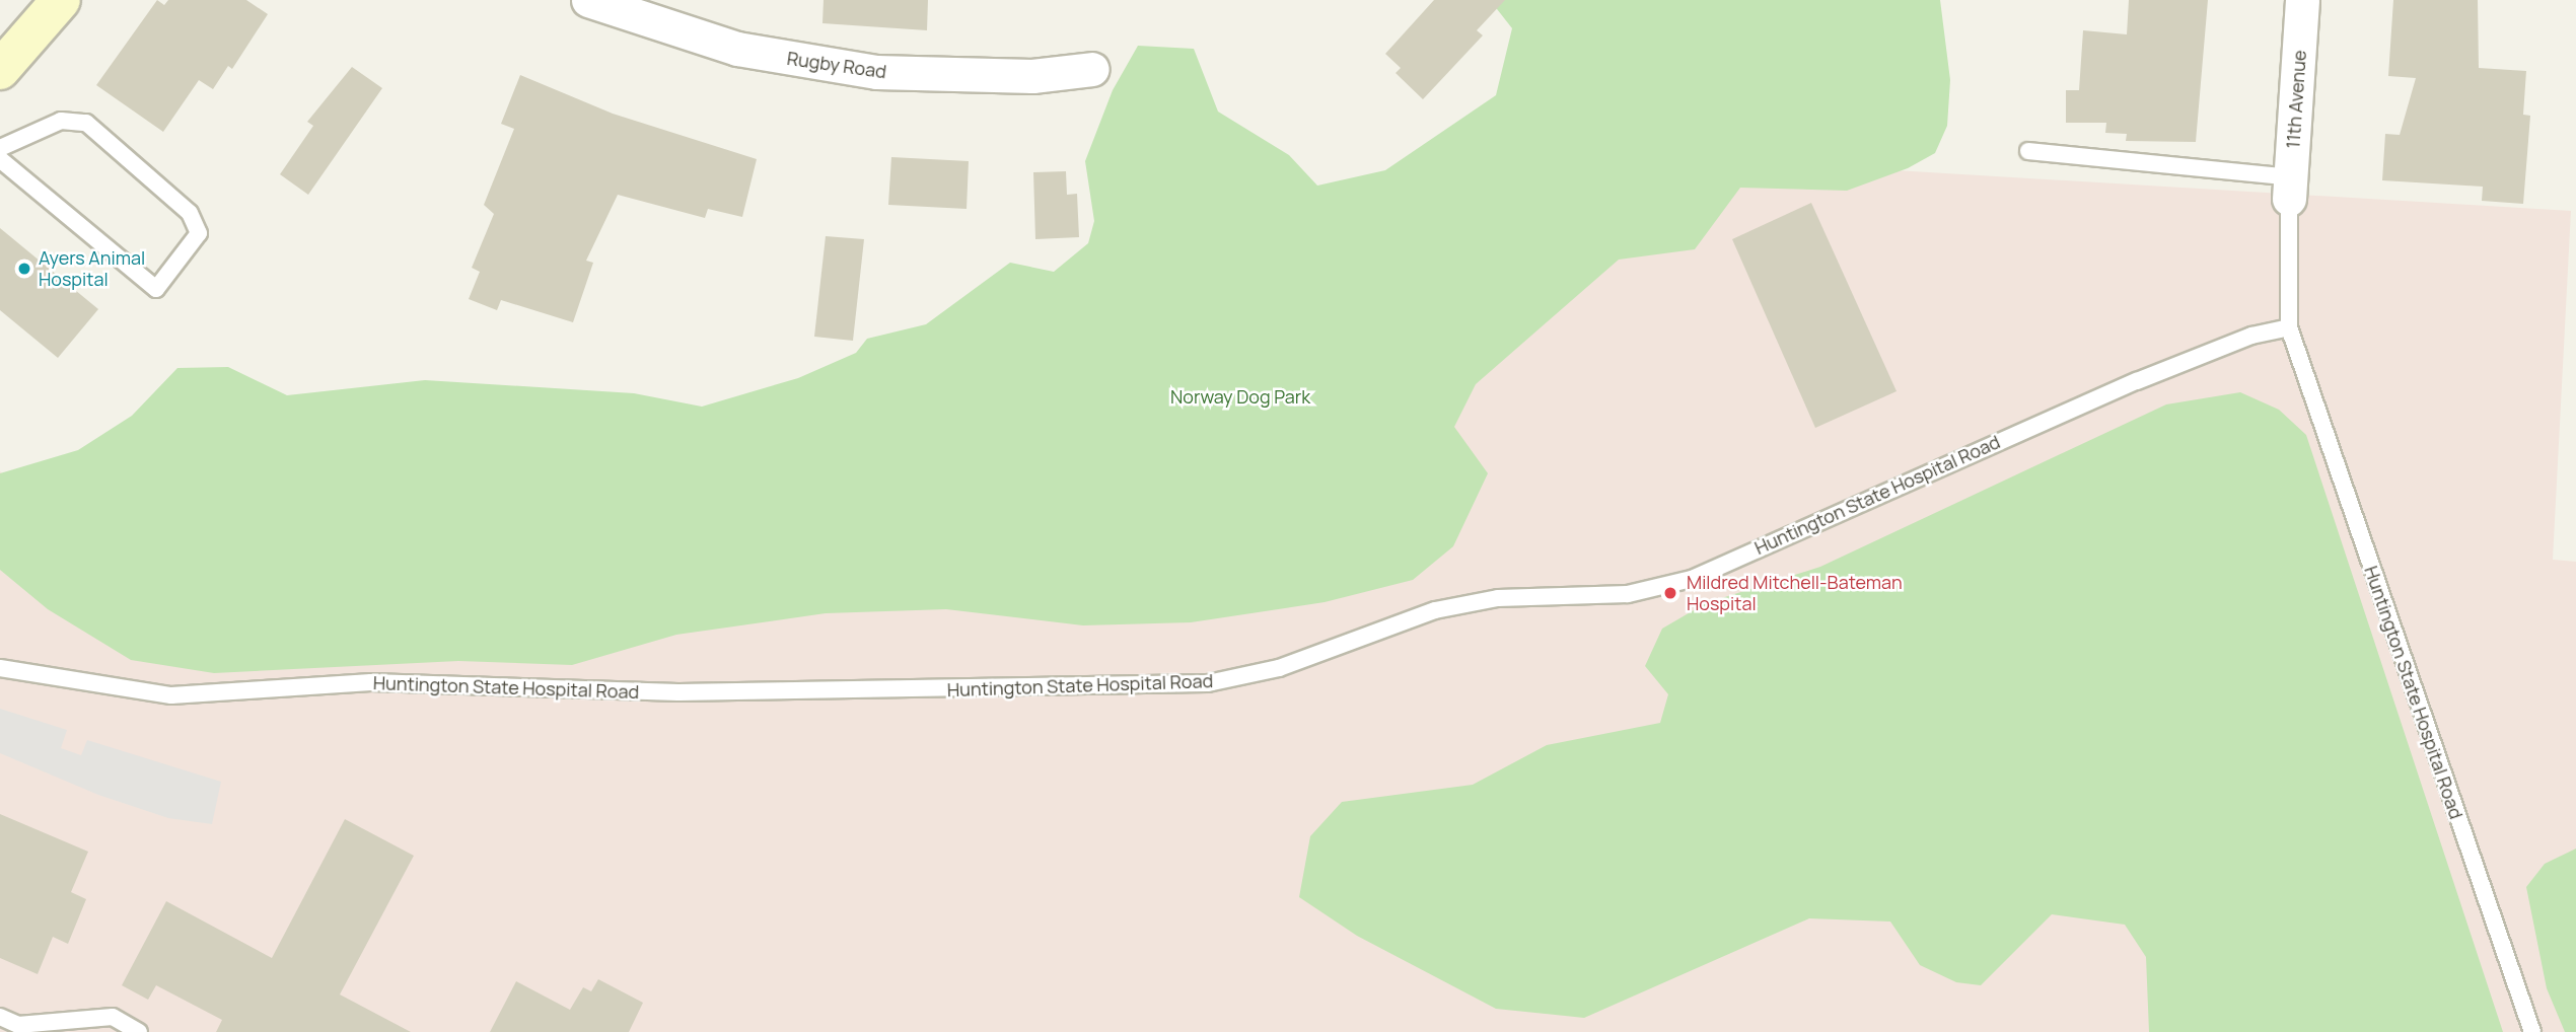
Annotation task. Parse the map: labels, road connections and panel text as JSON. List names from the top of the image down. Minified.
{"streets":{"street":["Rugby Road","11th Avenue"],"lane":["Huntington State Hospital Road"]},"parks":["Norway Dog Park"],"places":["Ayers Animal Hospital","Mildred Mitchell-Bateman Hospital"]}
